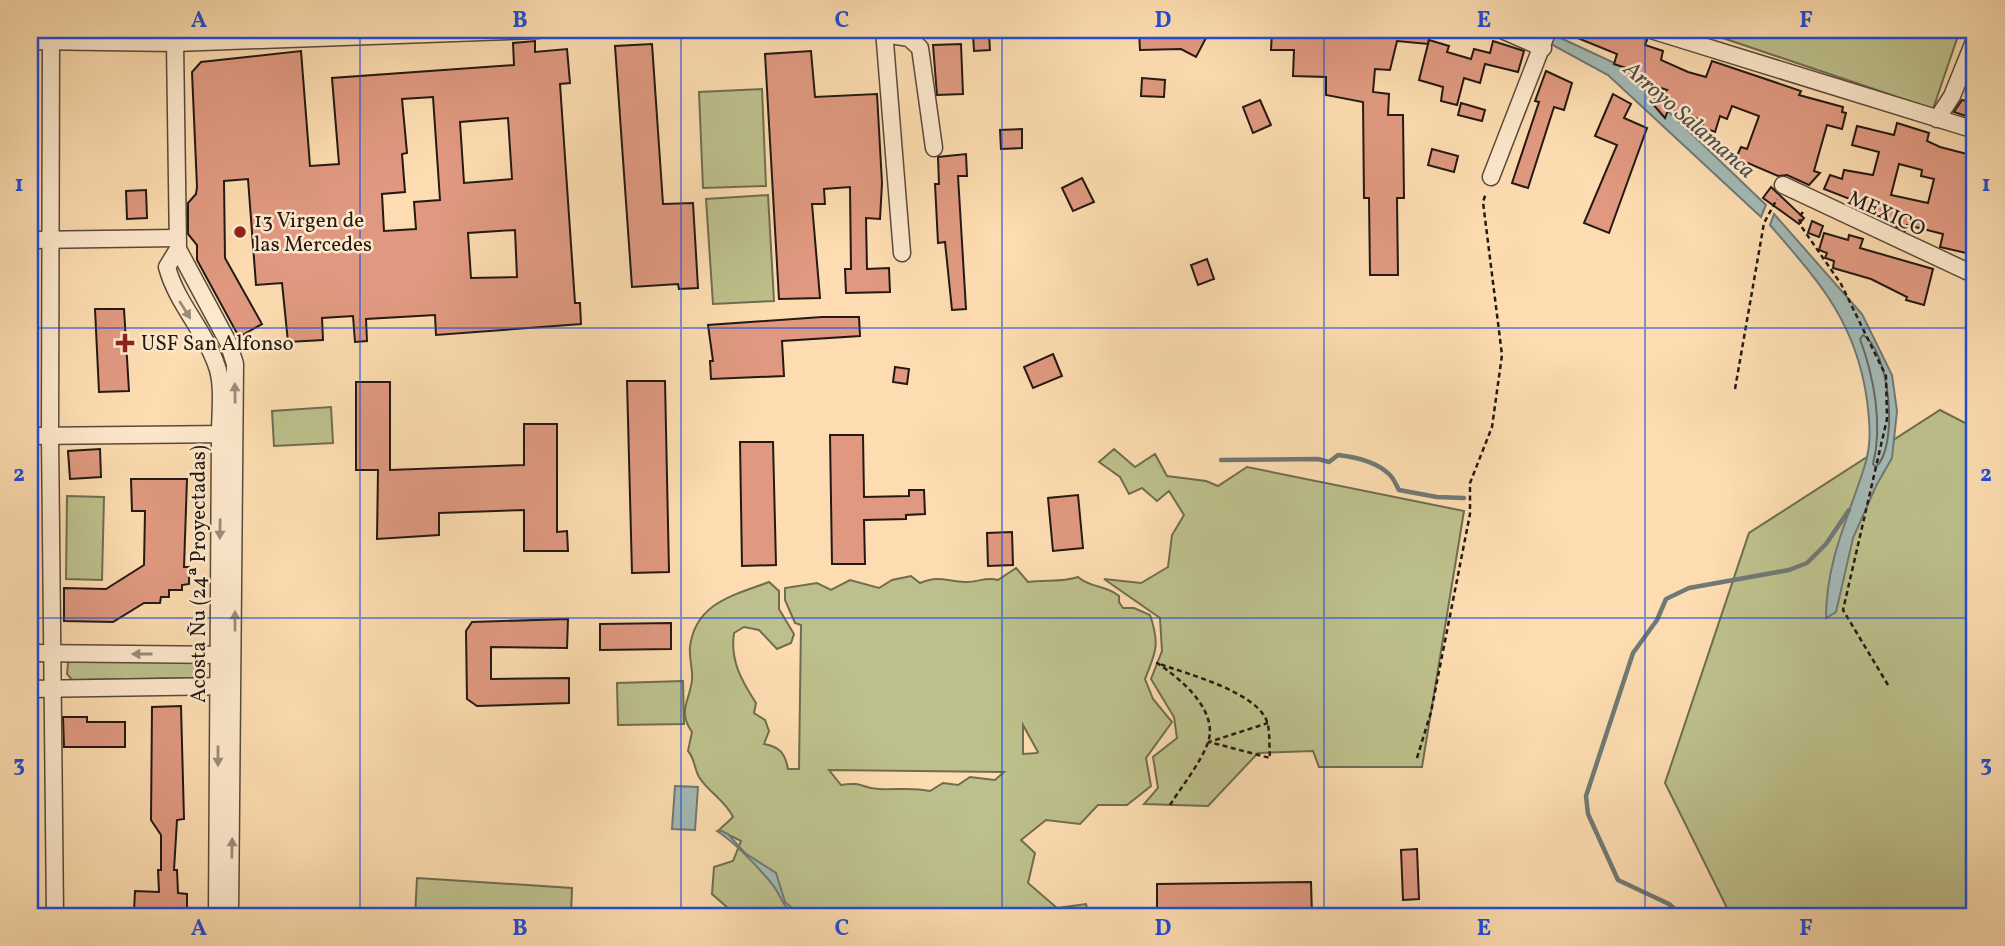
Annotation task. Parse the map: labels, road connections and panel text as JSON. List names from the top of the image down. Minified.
{"streets":{"street":["MEXICO","Acosta Ñu (24ª Proyectadas)"]},"water":["Arroyo Salamanca"],"places":{"other":["13 Virgen de las Mercedes"],"health":["USF San Alfonso"]},"grid":{"columns":["A","B","C","D","E","F"],"rows":["1","2","3"]}}
